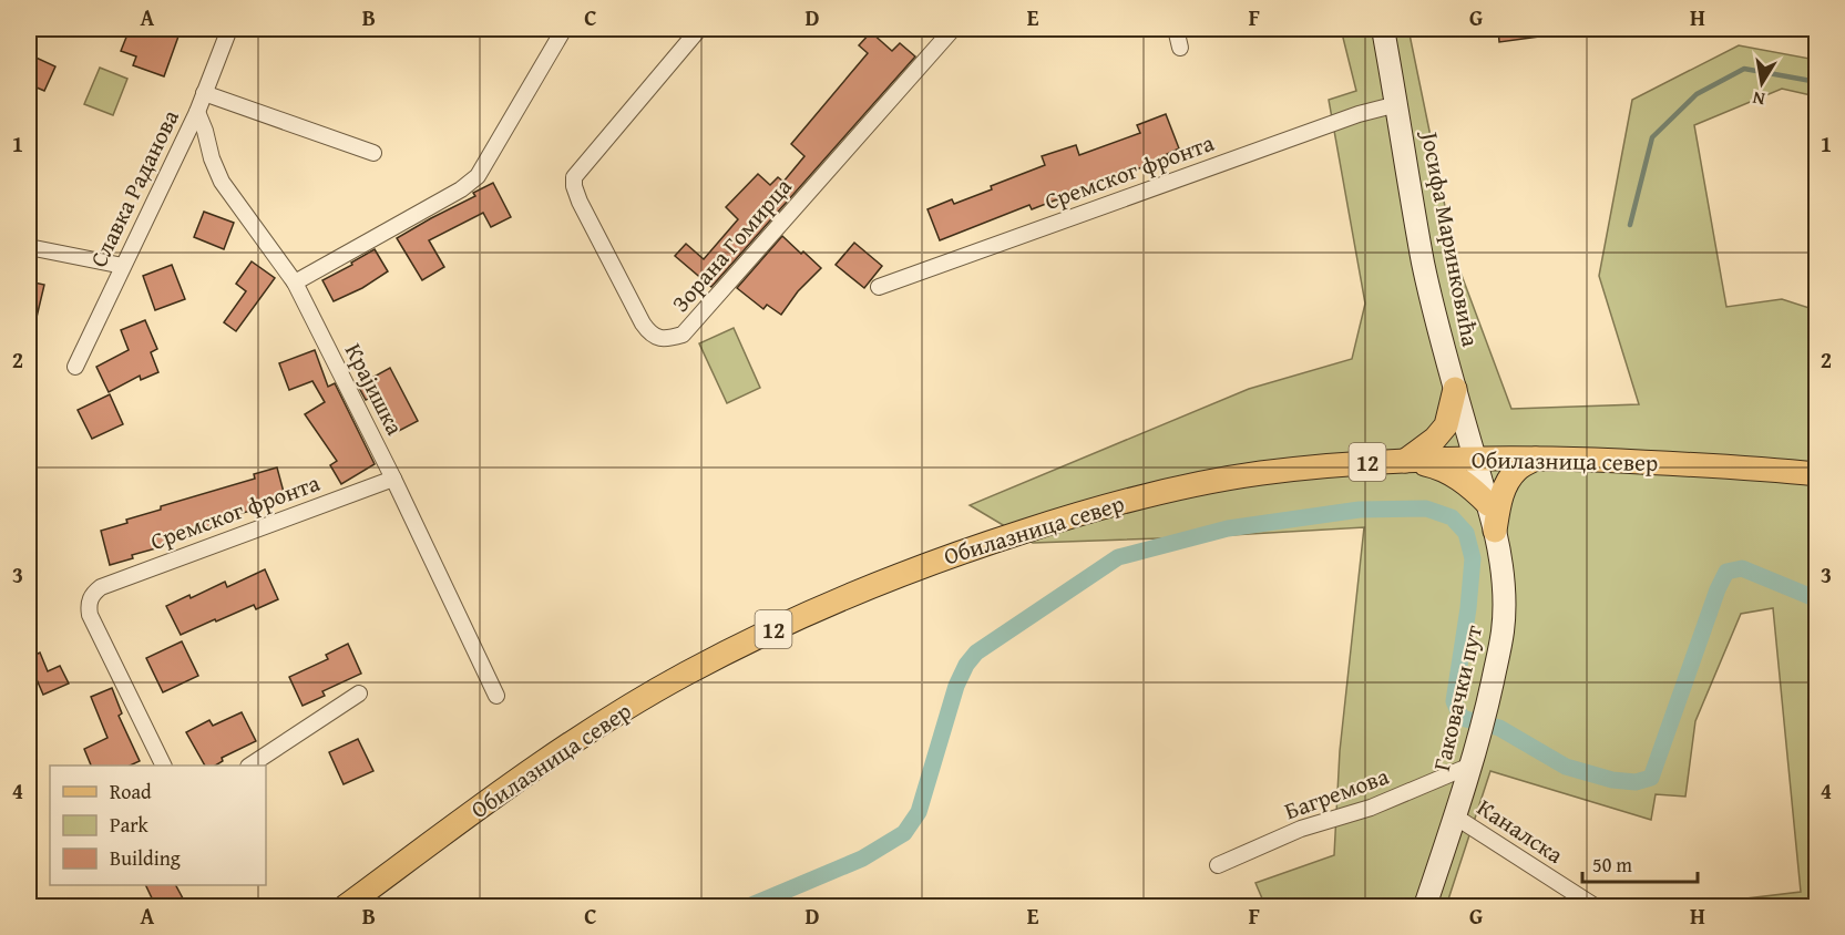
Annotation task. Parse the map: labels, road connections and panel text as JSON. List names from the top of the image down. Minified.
{"streets":{"main road":["Обилазница север","12"],"street":["Сремског фронта","Славка Раданова","Јосифа Маринковића","Зорана Гомирца","Крајишка","Гаковачки пут","Багремова","Каналска"]},"crossings":[["Сремског фронта","Јосифа Маринковића"],["Сремског фронта","Крајишка"],["Славка Раданова","Крајишка"],["Јосифа Маринковића","Обилазница север"],["Јосифа Маринковића","Гаковачки пут"],["Обилазница север","Гаковачки пут"],["Гаковачки пут","Багремова"],["Гаковачки пут","Каналска"]],"legend":["Road","Park","Building"],"scale_bar":"50 m","north":"bottom","grid":{"columns":["A","B","C","D","E","F","G","H"],"rows":["1","2","3","4"]}}
